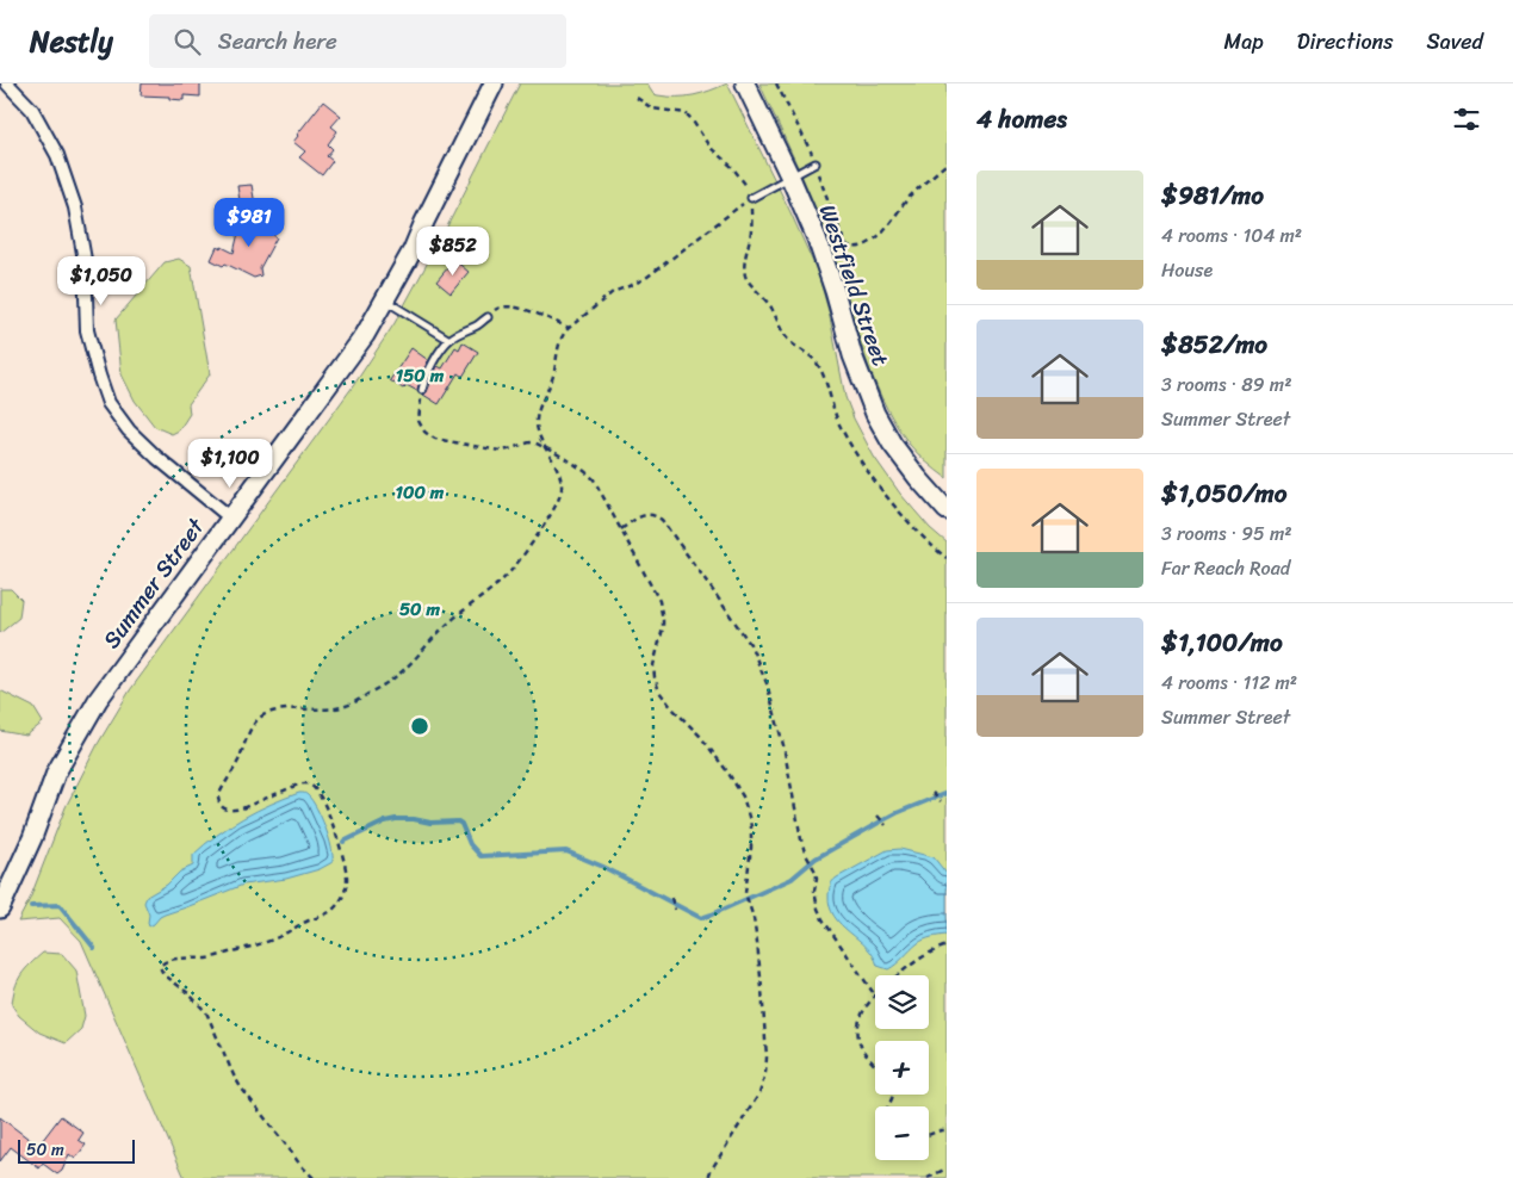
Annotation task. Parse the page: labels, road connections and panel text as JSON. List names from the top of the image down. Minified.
{"streets":{"main road":["Westfield Street","Summer Street"]},"scale_bar":"50 m","page":{"header":"Nestly","search":"Search here","nav":["Map","Directions","Saved"],"heading":"4 homes","list":[{"name":"$981/mo","note":"4 rooms · 104 m² · House"},{"name":"$852/mo","note":"3 rooms · 89 m² · Summer Street"},{"name":"$1,050/mo","note":"3 rooms · 95 m² · Far Reach Road"},{"name":"$1,100/mo","note":"4 rooms · 112 m² · Summer Street"}],"price":["$981","$852","$1,050","$1,100"],"map_buttons":["+","−"],"scale":"50 m"},"rings":["150 m","100 m","50 m"]}
